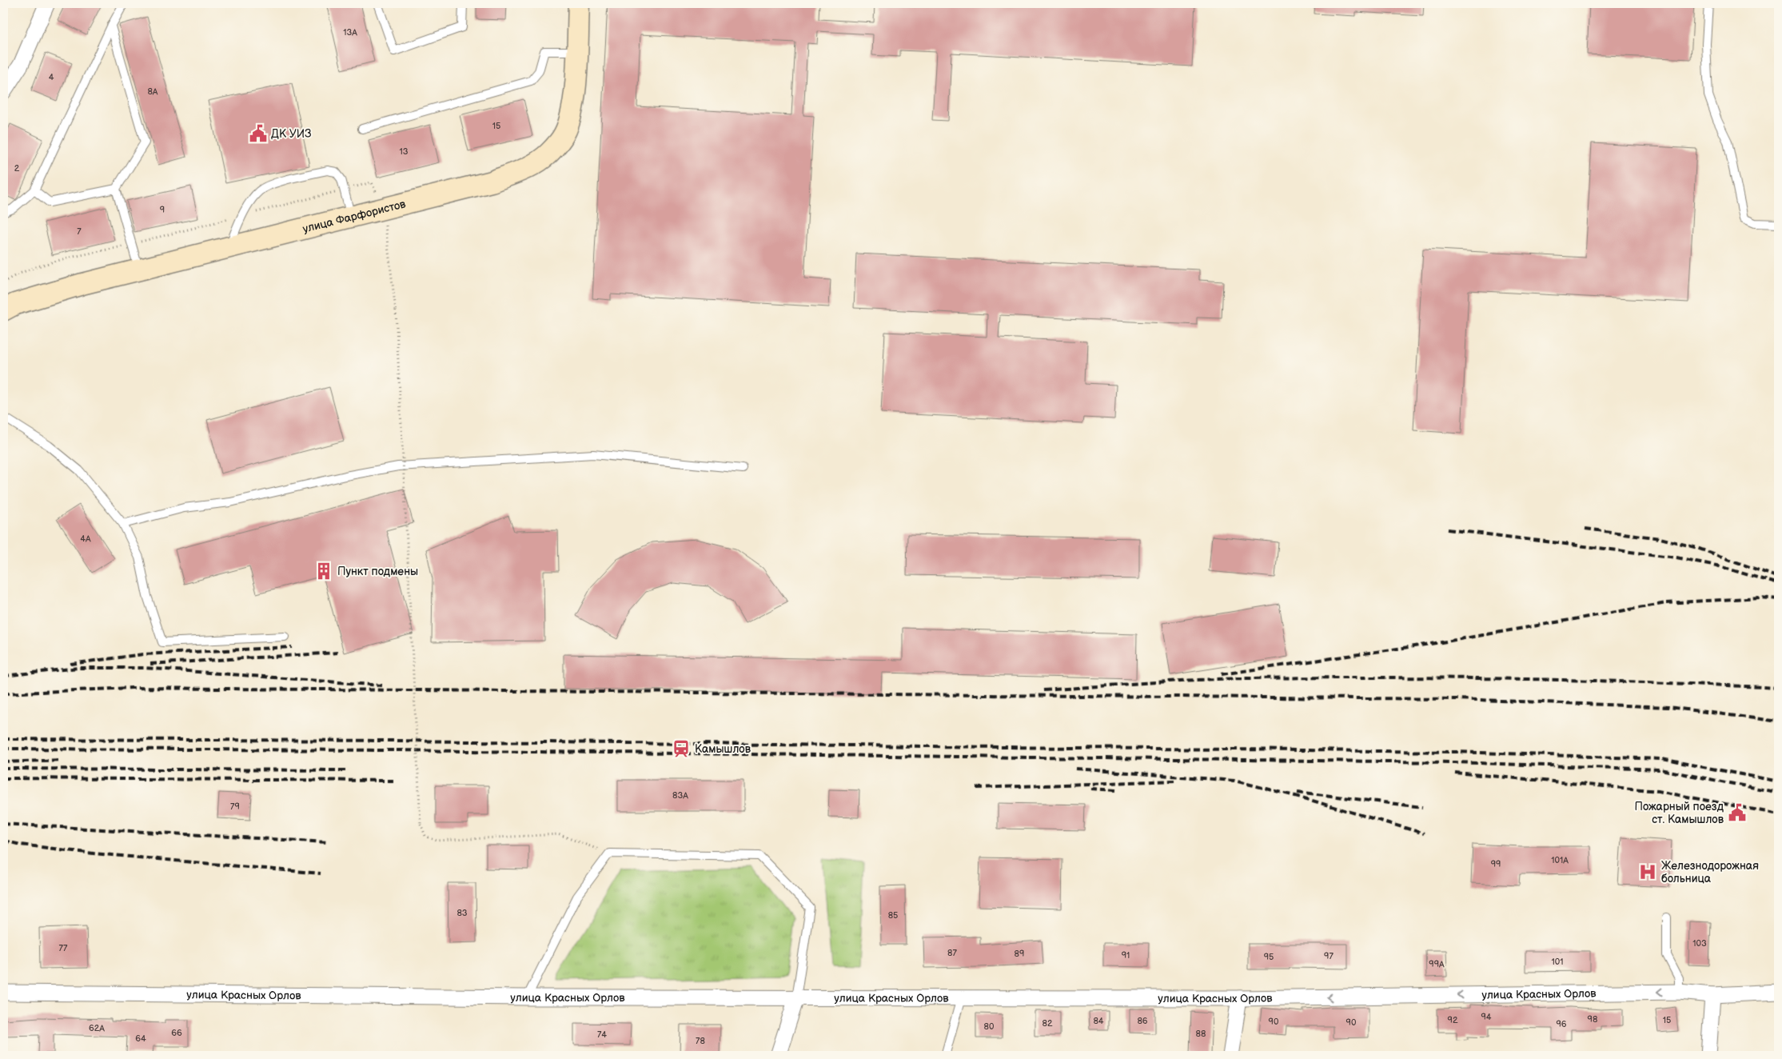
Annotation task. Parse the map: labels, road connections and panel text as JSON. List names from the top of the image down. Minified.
{"streets":{"street":["улица Фарфористов","улица Красных Орлов"]},"places":{"public building":["ДК УИЗ","Пожарный поезд ст. Камышлов"],"building":["Пункт подмены"],"station":["Камышлов"],"hospital":["Железнодорожная больница"]},"house_numbers":["13А","4","8А","15","13","2","9","7","4А","83А","79","101А","99","83","85","103","77","87","89","91","97","95","101","99А","94","98","92","15","84","86","90","90","82","96","80","62А","66","88","74","64","78"]}
